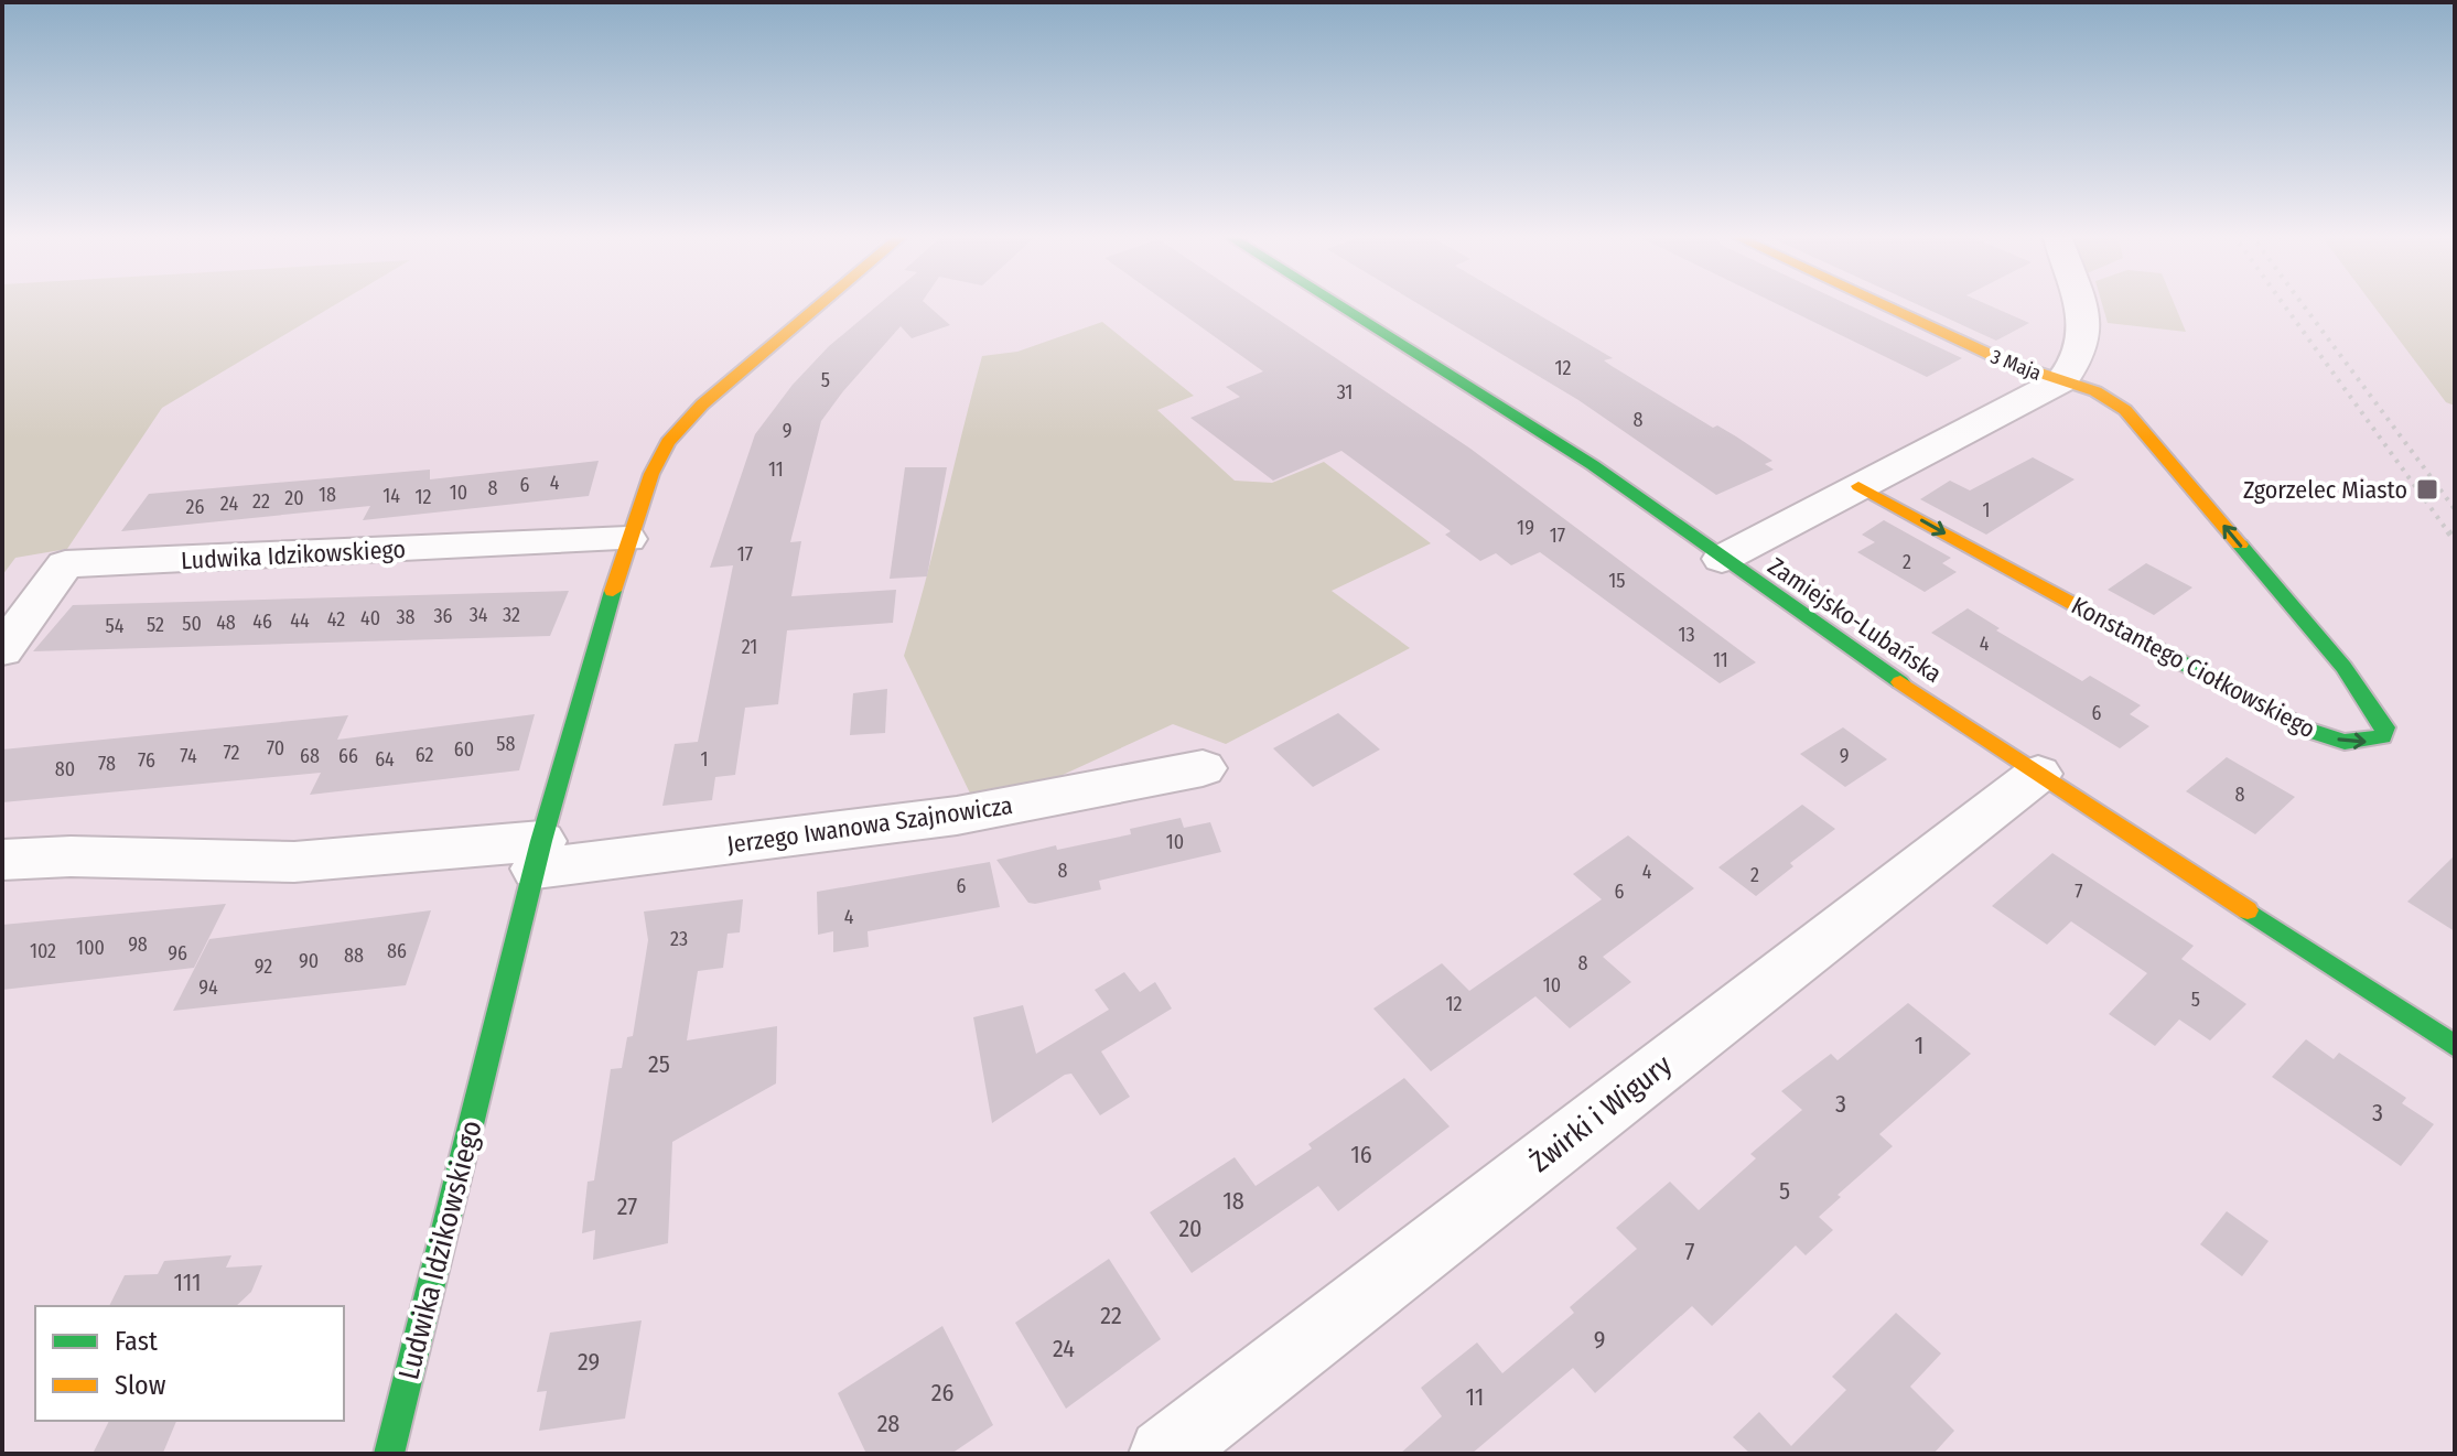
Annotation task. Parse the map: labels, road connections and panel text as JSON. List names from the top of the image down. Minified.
{"streets":{"street":["3 Maja","Ludwika Idzikowskiego","Zamiejsko-Lubańska","Konstantego Ciołkowskiego","Jerzego Iwanowa Szajnowicza","Żwirki i Wigury"]},"crossings":[["3 Maja","Konstantego Ciołkowskiego"],["Ludwika Idzikowskiego","Jerzego Iwanowa Szajnowicza"],["Zamiejsko-Lubańska","Żwirki i Wigury"]],"places":{"transit":["Zgorzelec Miasto"]},"house_numbers":["12","5","31","8","9","11","4","6","8","10","18","14","12","20","22","24","26","1","19","17","17","2","15","34","32","36","38","40","42","44","46","48","50","52","54","13","4","21","11","6","58","70","60","72","62","74","68","66","9","64","1","76","78","80","8","10","8","4","2","6","6","7","4","23","98","100","102","86","96","88","90","8","92","10","94","5","12","1","25","3","3","16","5","18","27","20","7","111","22","9","24","29","26","11","28"],"legend":["Fast","Slow"]}
